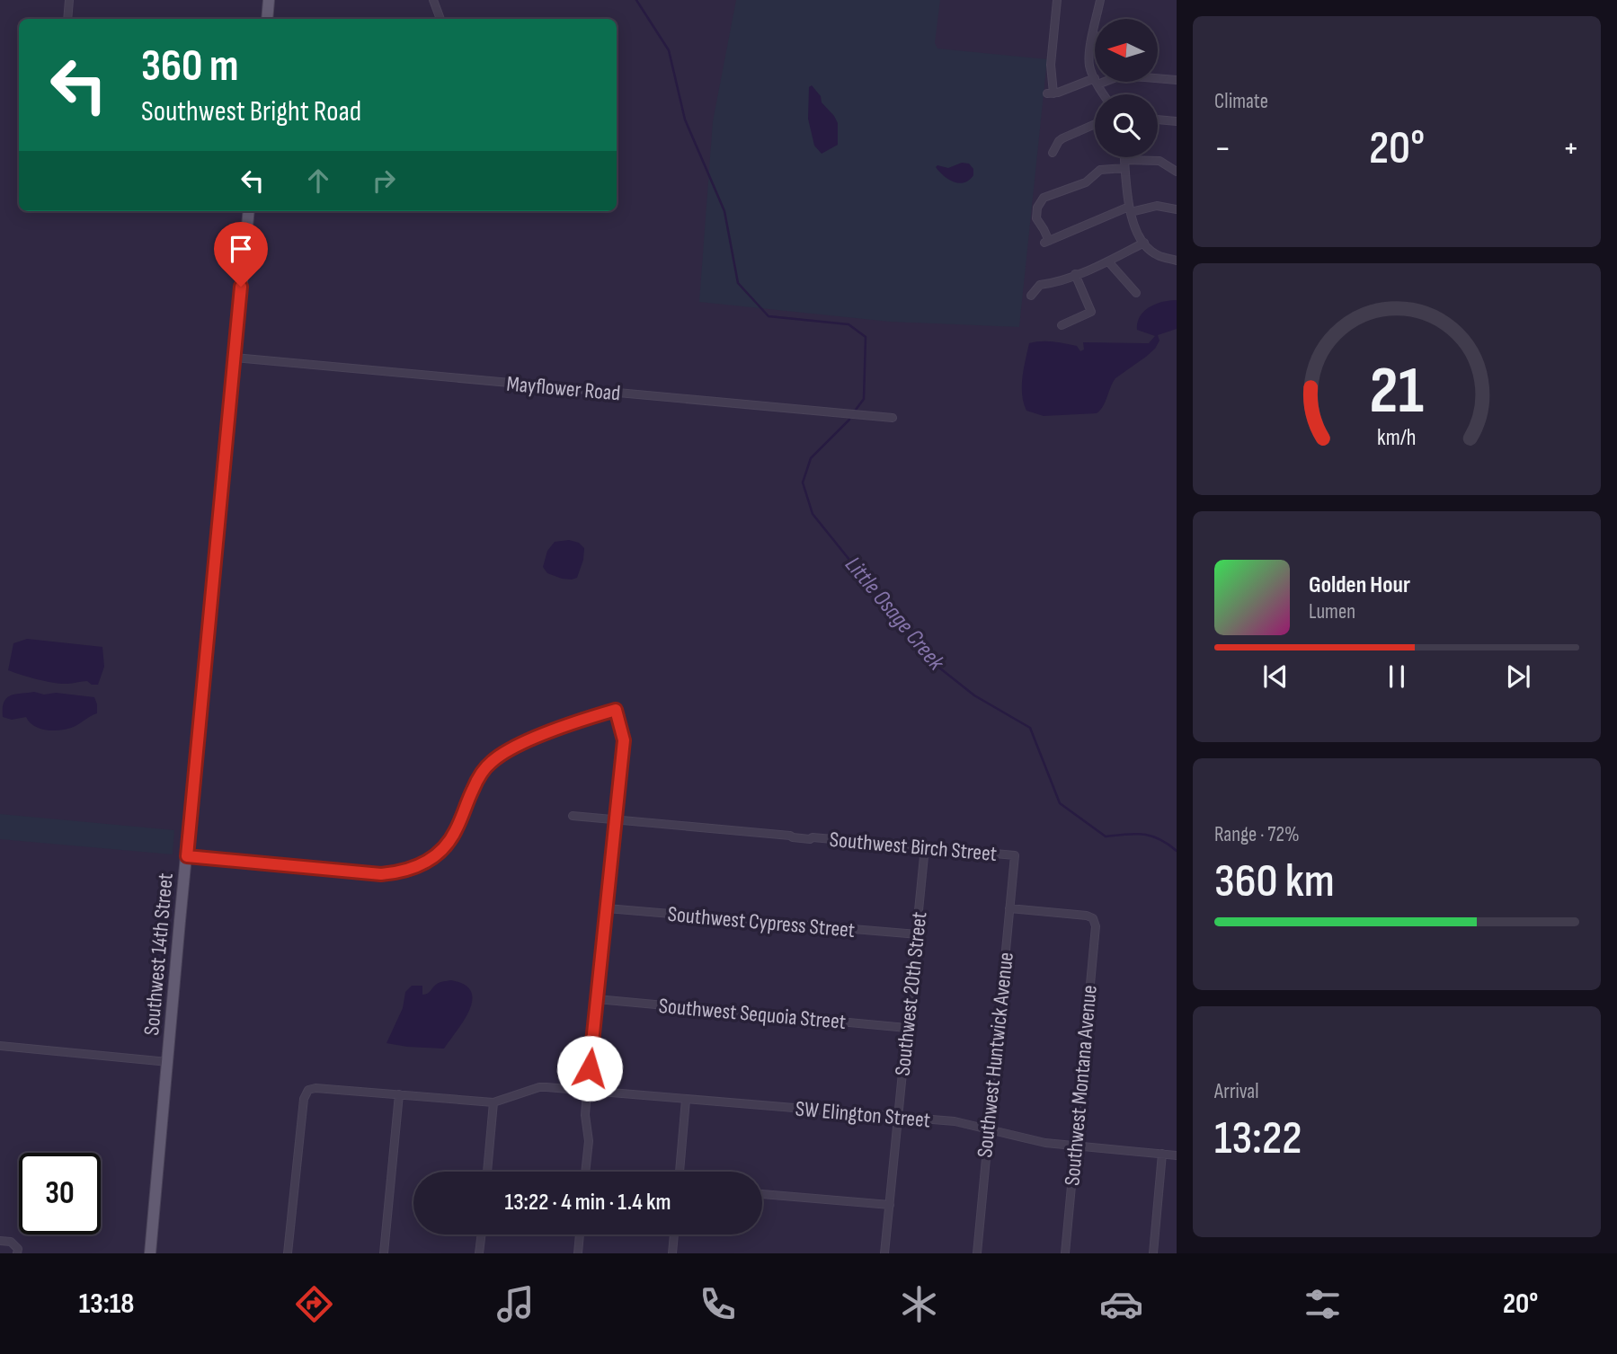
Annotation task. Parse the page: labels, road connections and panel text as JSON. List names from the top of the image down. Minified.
{"streets":{"main road":["Southwest 14th Street"],"street":["Mayflower Road","Southwest Birch Street","Southwest Cypress Street","Southwest 20th Street","Southwest Sequoia Street","Southwest Huntwick Avenue","Southwest Montana Avenue","SW Elington Street"]},"crossings":[["Mayflower Road","Southwest 14th Street"],["Southwest Birch Street","Southwest 20th Street"],["Southwest Birch Street","Southwest Huntwick Avenue"],["Southwest Cypress Street","Southwest 20th Street"],["Southwest 20th Street","Southwest Sequoia Street"],["Southwest 20th Street","SW Elington Street"],["Southwest Huntwick Avenue","Southwest Montana Avenue"],["Southwest Huntwick Avenue","SW Elington Street"],["Southwest Montana Avenue","SW Elington Street"]],"water":["Little Osage Creek"],"north":"left","page":{"tile":["Climate",["Range · 72%","360 km"],["Arrival","13:22"]],"turn":["360 m","Southwest Bright Road"],"heat":["−","20°","+"],"song":["Golden Hour","Lumen"],"limit":"30","trip":"13:22 · 4 min · 1.4 km","tabs":["13:18","20°"],"gauge":["21","km/h"]}}
